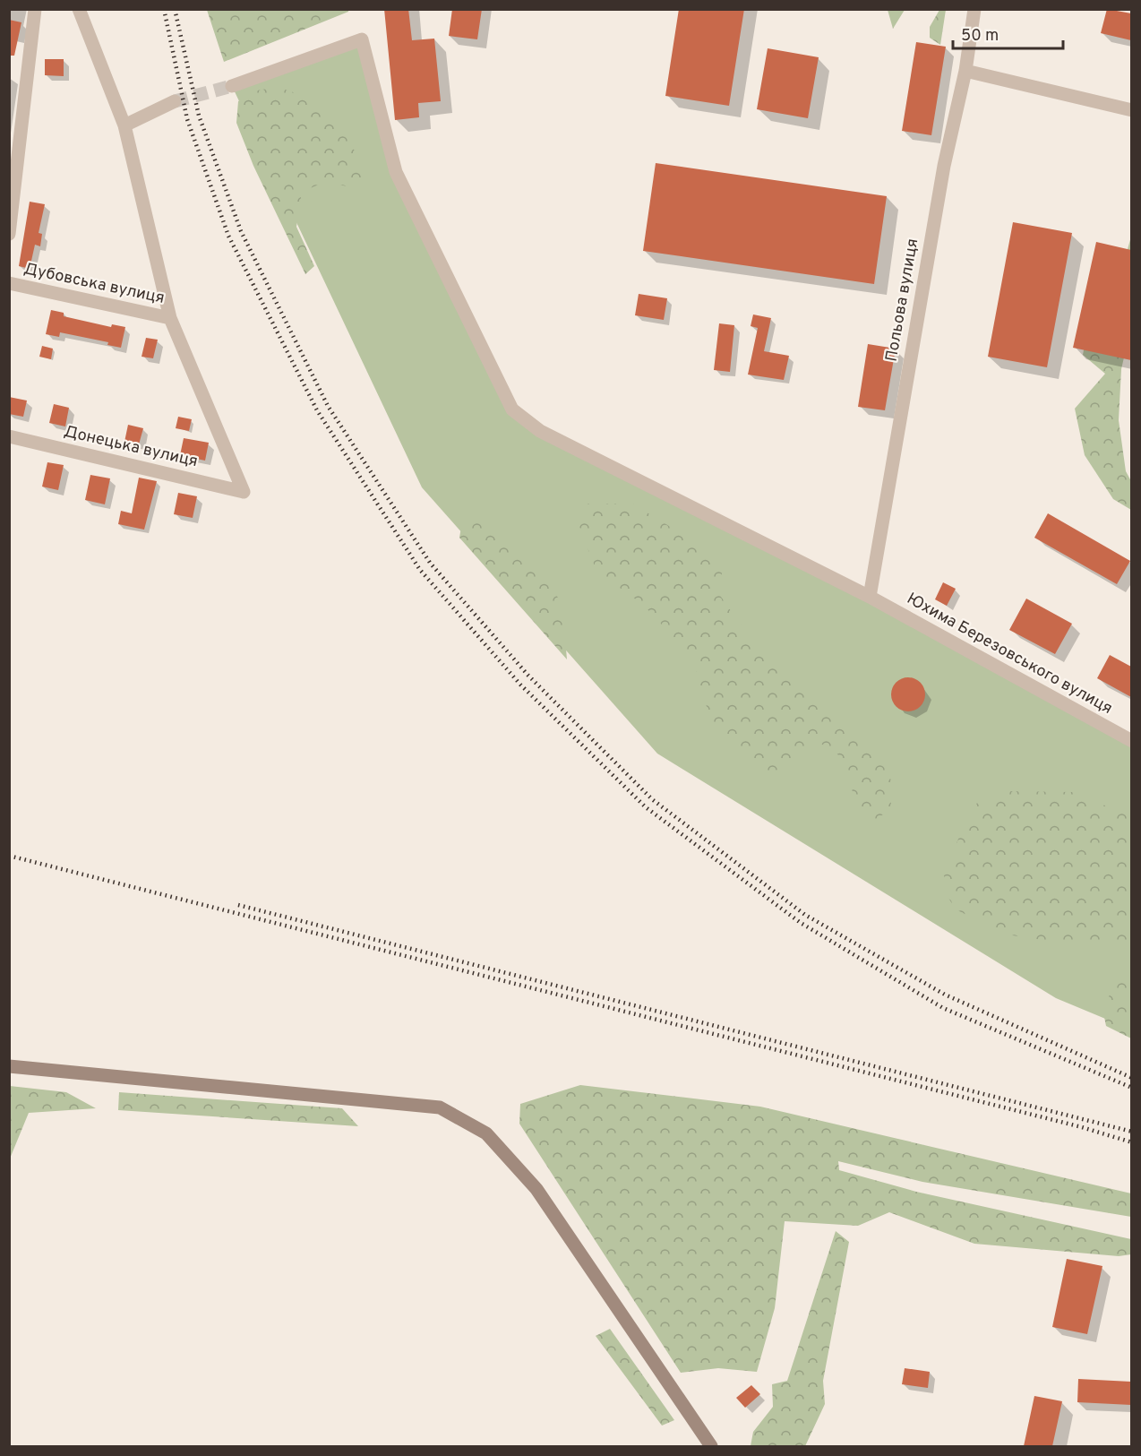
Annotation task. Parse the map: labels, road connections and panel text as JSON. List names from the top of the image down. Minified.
{"streets":{"street":["Дубовська вулиця","Польова вулиця","Донецька вулиця","Юхима Березовського вулиця"]},"crossings":[["Дубовська вулиця","Донецька вулиця"],["Польова вулиця","Юхима Березовського вулиця"]],"scale_bar":"50 m"}
